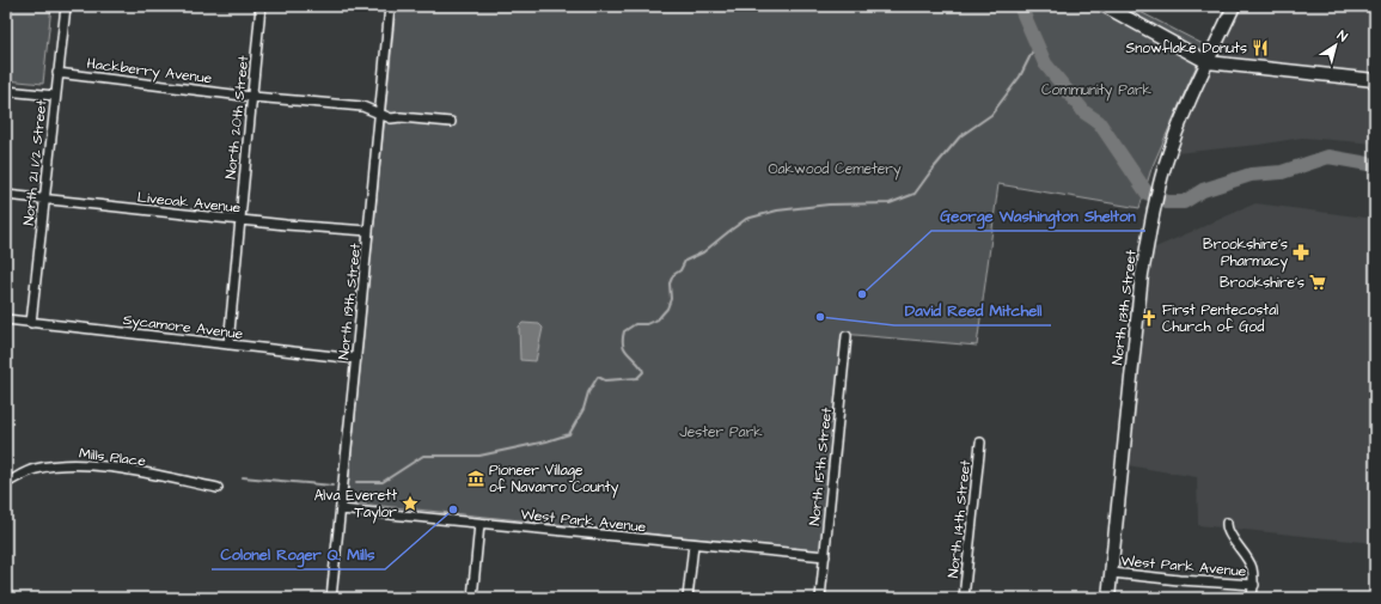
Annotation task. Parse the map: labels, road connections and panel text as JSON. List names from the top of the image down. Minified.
{"streets":{"street":["Hackberry Avenue","North 20th Street","North 21 1/2 Street","Liveoak Avenue","North 19th Street","North 13th Street","Sycamore Avenue","Mills Place","North 15th Street","North 14th Street","West Park Avenue"]},"crossings":[["Hackberry Avenue","North 20th Street"],["Hackberry Avenue","North 21 1/2 Street"],["Hackberry Avenue","North 19th Street"],["North 20th Street","Liveoak Avenue"],["North 20th Street","Sycamore Avenue"],["North 21 1/2 Street","Liveoak Avenue"],["North 21 1/2 Street","Sycamore Avenue"],["Liveoak Avenue","North 19th Street"],["North 19th Street","Sycamore Avenue"],["North 19th Street","West Park Avenue"],["North 13th Street","West Park Avenue"],["North 15th Street","West Park Avenue"]],"parks":["Community Park","Oakwood Cemetery","Jester Park"],"places":{"restaurant":["Snowflake Donuts"],"pharmacy":["Brookshire's Pharmacy"],"supermarket":["Brookshire's"],"other":["George Washington Shelton","David Reed Mitchell","Colonel Roger Q. Mills"],"church":["First Pentecostal Church of God"],"museum":["Pioneer Village of Navarro County"],"place":["Alva Everett Taylor"]},"north":"top right"}
